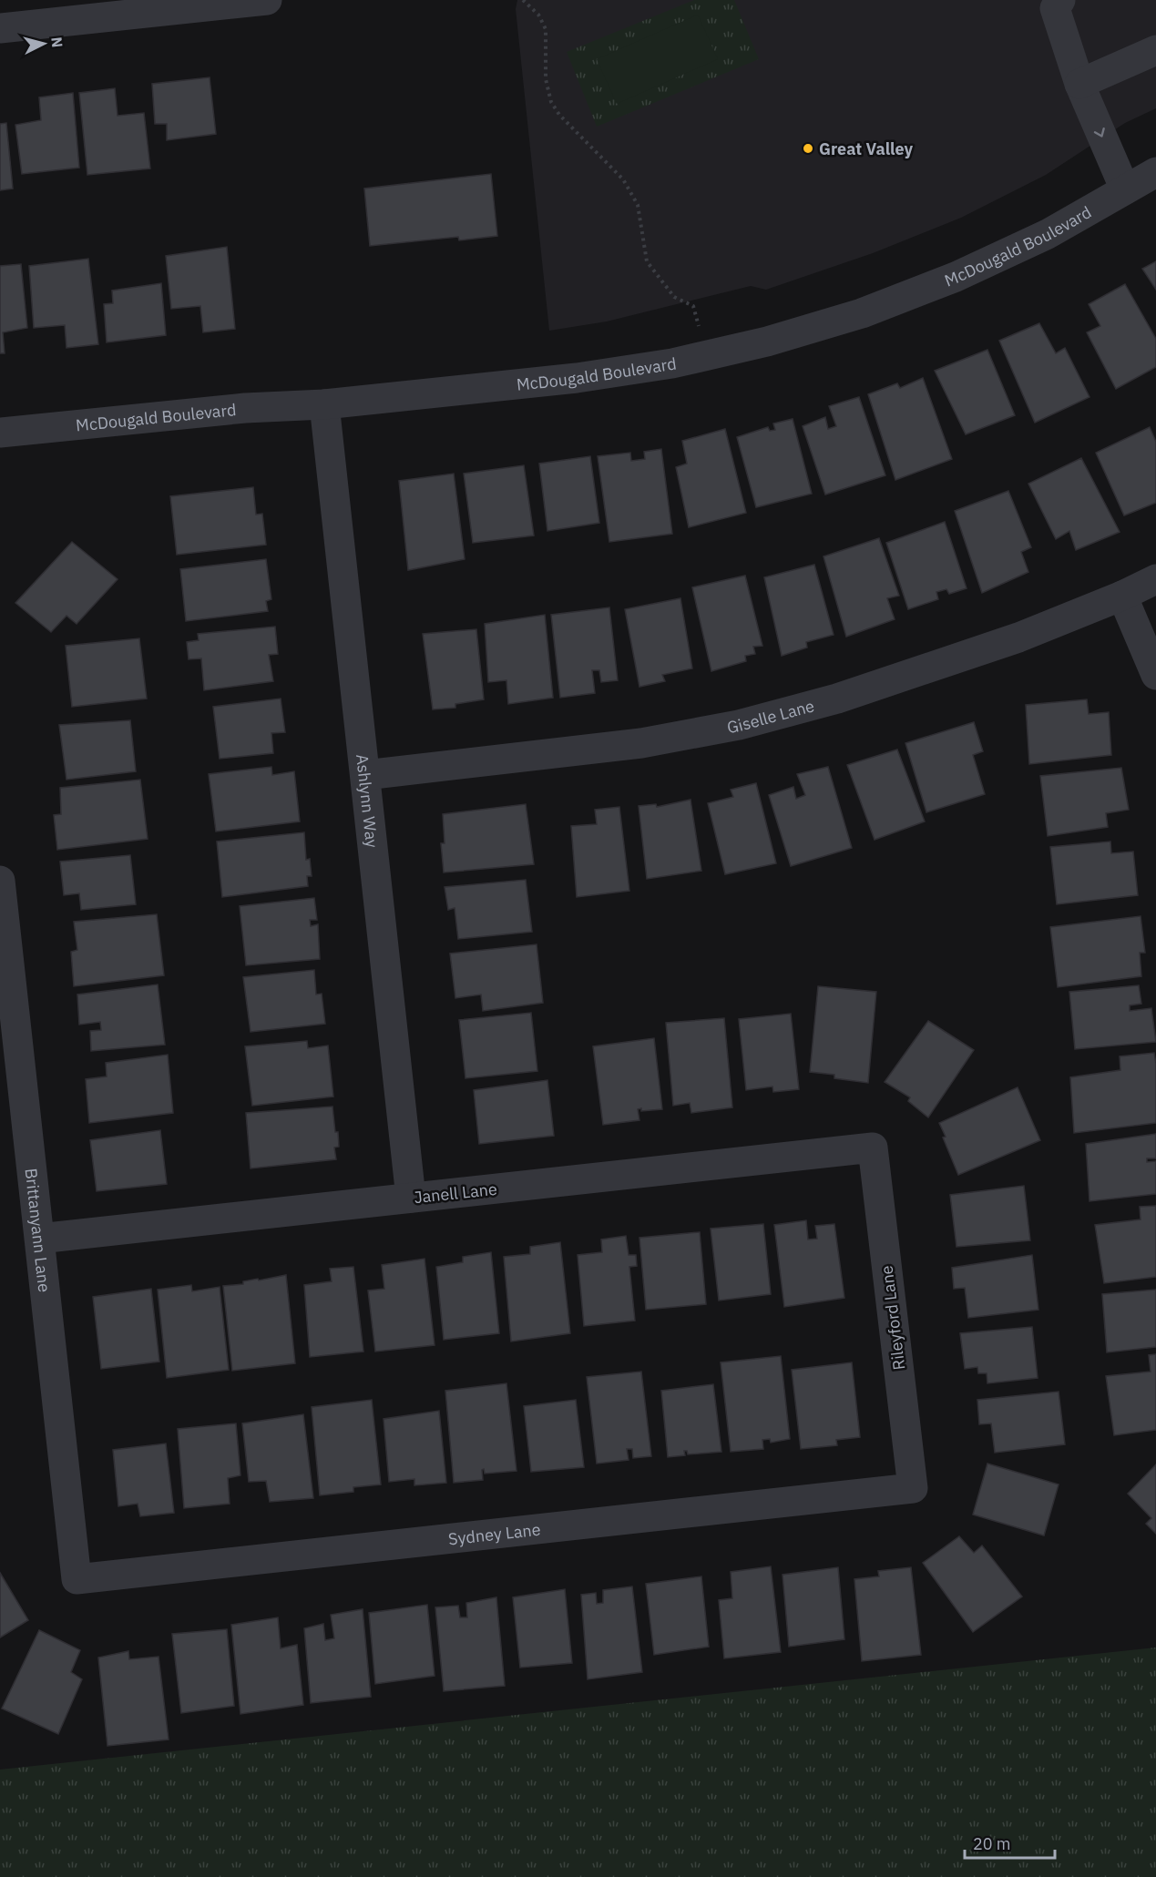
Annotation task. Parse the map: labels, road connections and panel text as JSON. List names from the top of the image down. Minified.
{"streets":{"street":["McDougald Boulevard","Giselle Lane","Ashlynn Way","Janell Lane","Brittanyann Lane","Rileyford Lane","Sydney Lane"]},"crossings":[["McDougald Boulevard","Ashlynn Way"],["Giselle Lane","Ashlynn Way"],["Ashlynn Way","Janell Lane"],["Janell Lane","Brittanyann Lane"],["Janell Lane","Rileyford Lane"],["Brittanyann Lane","Sydney Lane"],["Rileyford Lane","Sydney Lane"]],"places":["Great Valley"],"scale_bar":"20 m","north":"right"}
